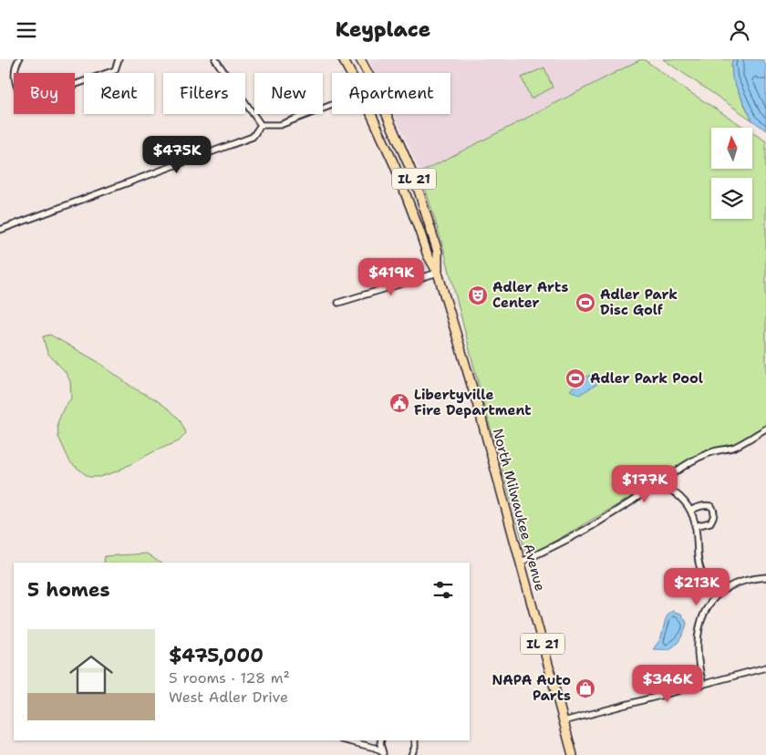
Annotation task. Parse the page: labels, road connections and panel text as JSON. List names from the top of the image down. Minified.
{"streets":{"main road":["IL 21","North Milwaukee Avenue"]},"places":{"theatre":["Adler Arts Center"],"sports":["Adler Park Disc Golf","Adler Park Pool"],"public building":["Libertyville Fire Department"],"shop":["NAPA Auto Parts"]},"north":"top","page":{"header":"Keyplace","chip":["Buy","Rent","Filters","New","Apartment"],"price":["$475K","$419K","$177K","$213K","$346K"],"heading":"5 homes","list":[{"name":"$475,000","note":"5 rooms · 128 m² · West Adler Drive"}]}}
